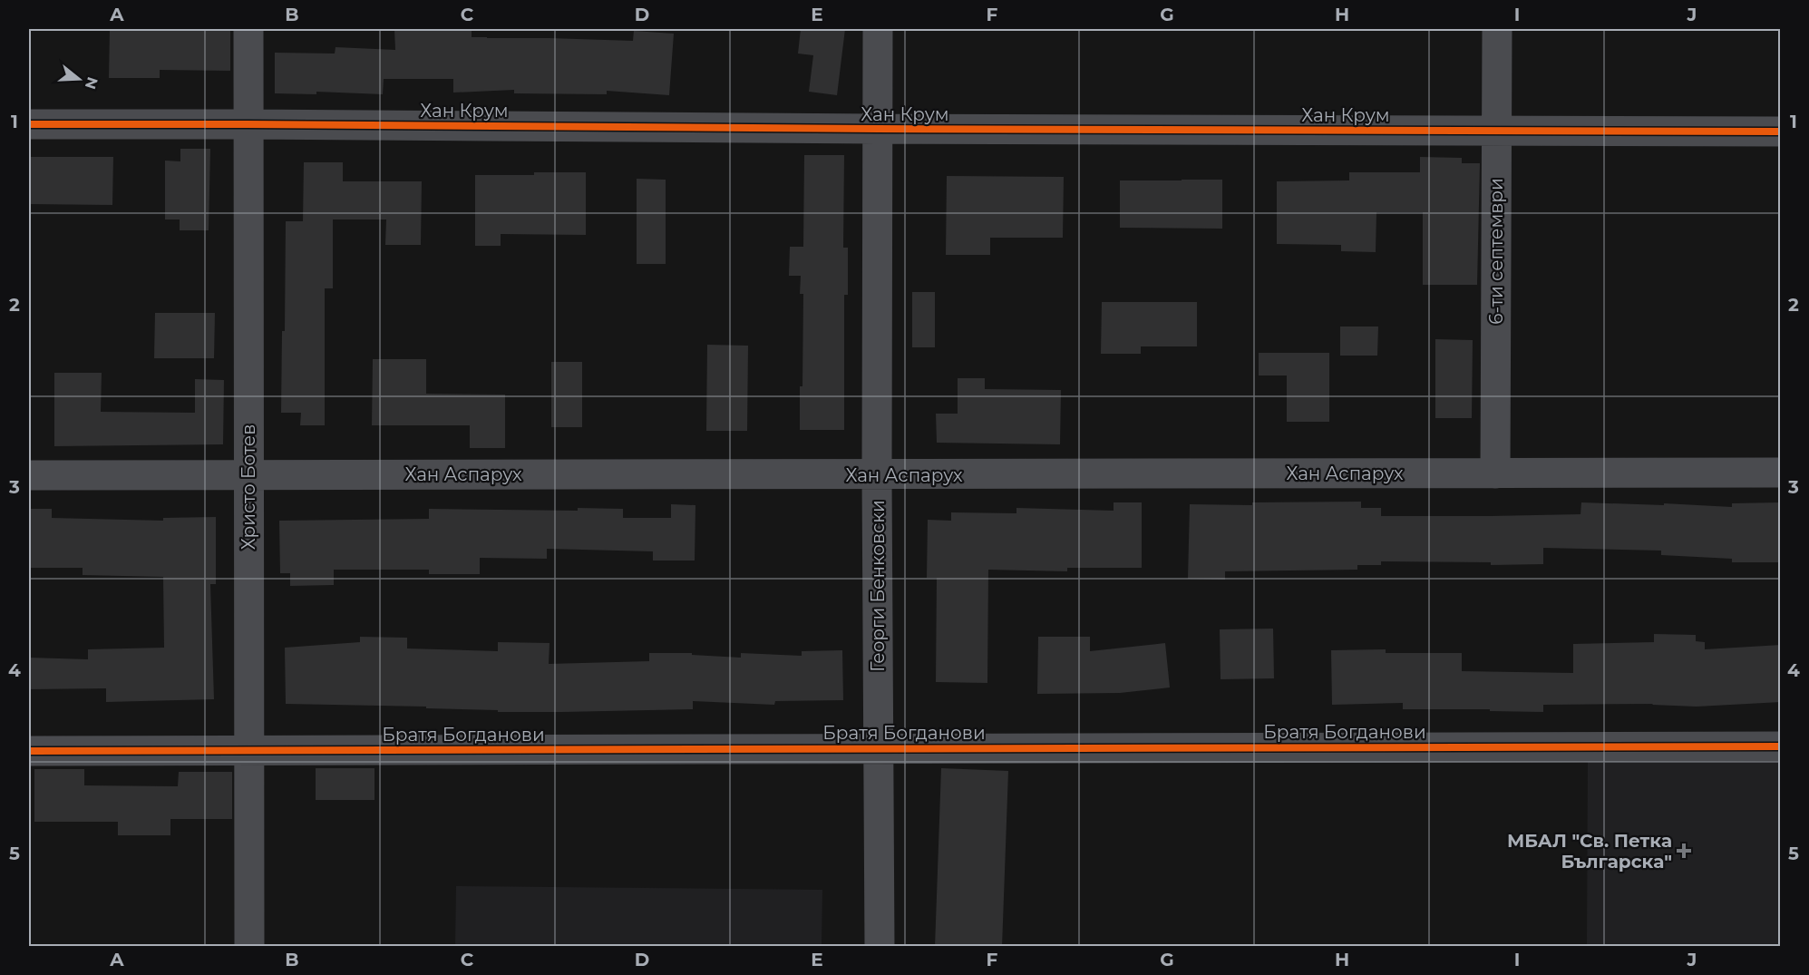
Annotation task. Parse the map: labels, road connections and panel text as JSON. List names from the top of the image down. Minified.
{"streets":{"street":["Хан Крум","6-ти септември","Хан Аспарух","Христо Ботев","Георги Бенковски","Братя Богданови"]},"crossings":[["Хан Крум","6-ти септември"],["Хан Крум","Христо Ботев"],["Хан Крум","Георги Бенковски"],["6-ти септември","Хан Аспарух"],["Хан Аспарух","Христо Ботев"],["Хан Аспарух","Георги Бенковски"],["Христо Ботев","Братя Богданови"],["Георги Бенковски","Братя Богданови"]],"places":{"health":["МБАЛ \"Св. Петка Българска\""]},"north":"right","grid":{"columns":["A","B","C","D","E","F","G","H","I","J"],"rows":["1","2","3","4","5"]}}
